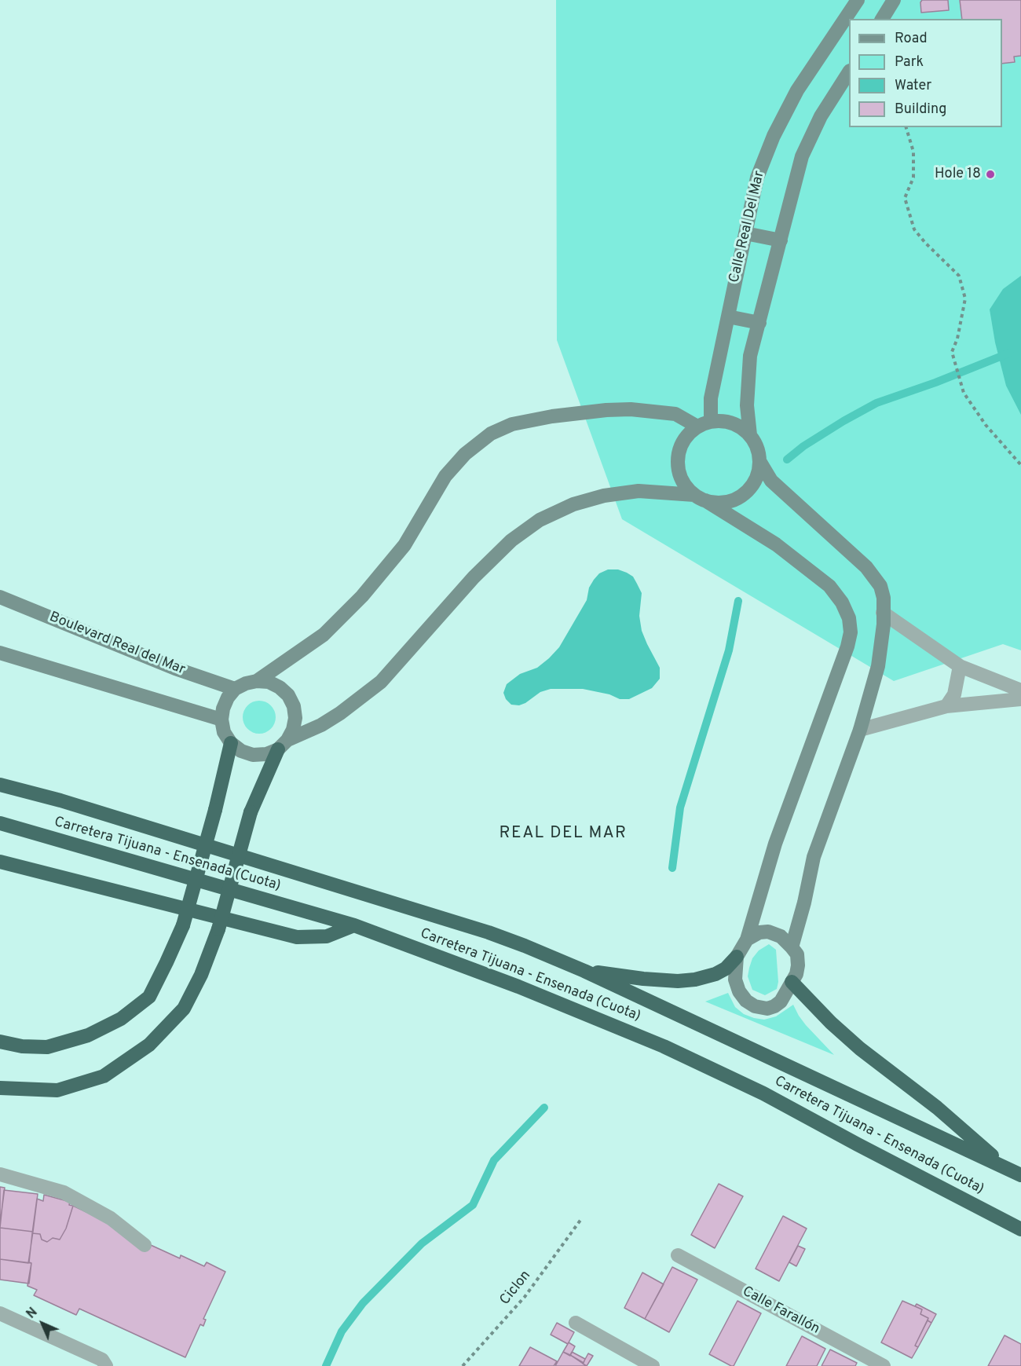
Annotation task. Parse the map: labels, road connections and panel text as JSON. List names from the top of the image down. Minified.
{"streets":{"highway":["Carretera Tijuana - Ensenada (Cuota)"],"street":["Calle Real Del Mar","Boulevard Real del Mar","Calle Farallón"],"path":["Ciclon"]},"districts":["REAL DEL MAR"],"places":["Hole 18"],"legend":["Road","Park","Water","Building"],"north":"top left"}
